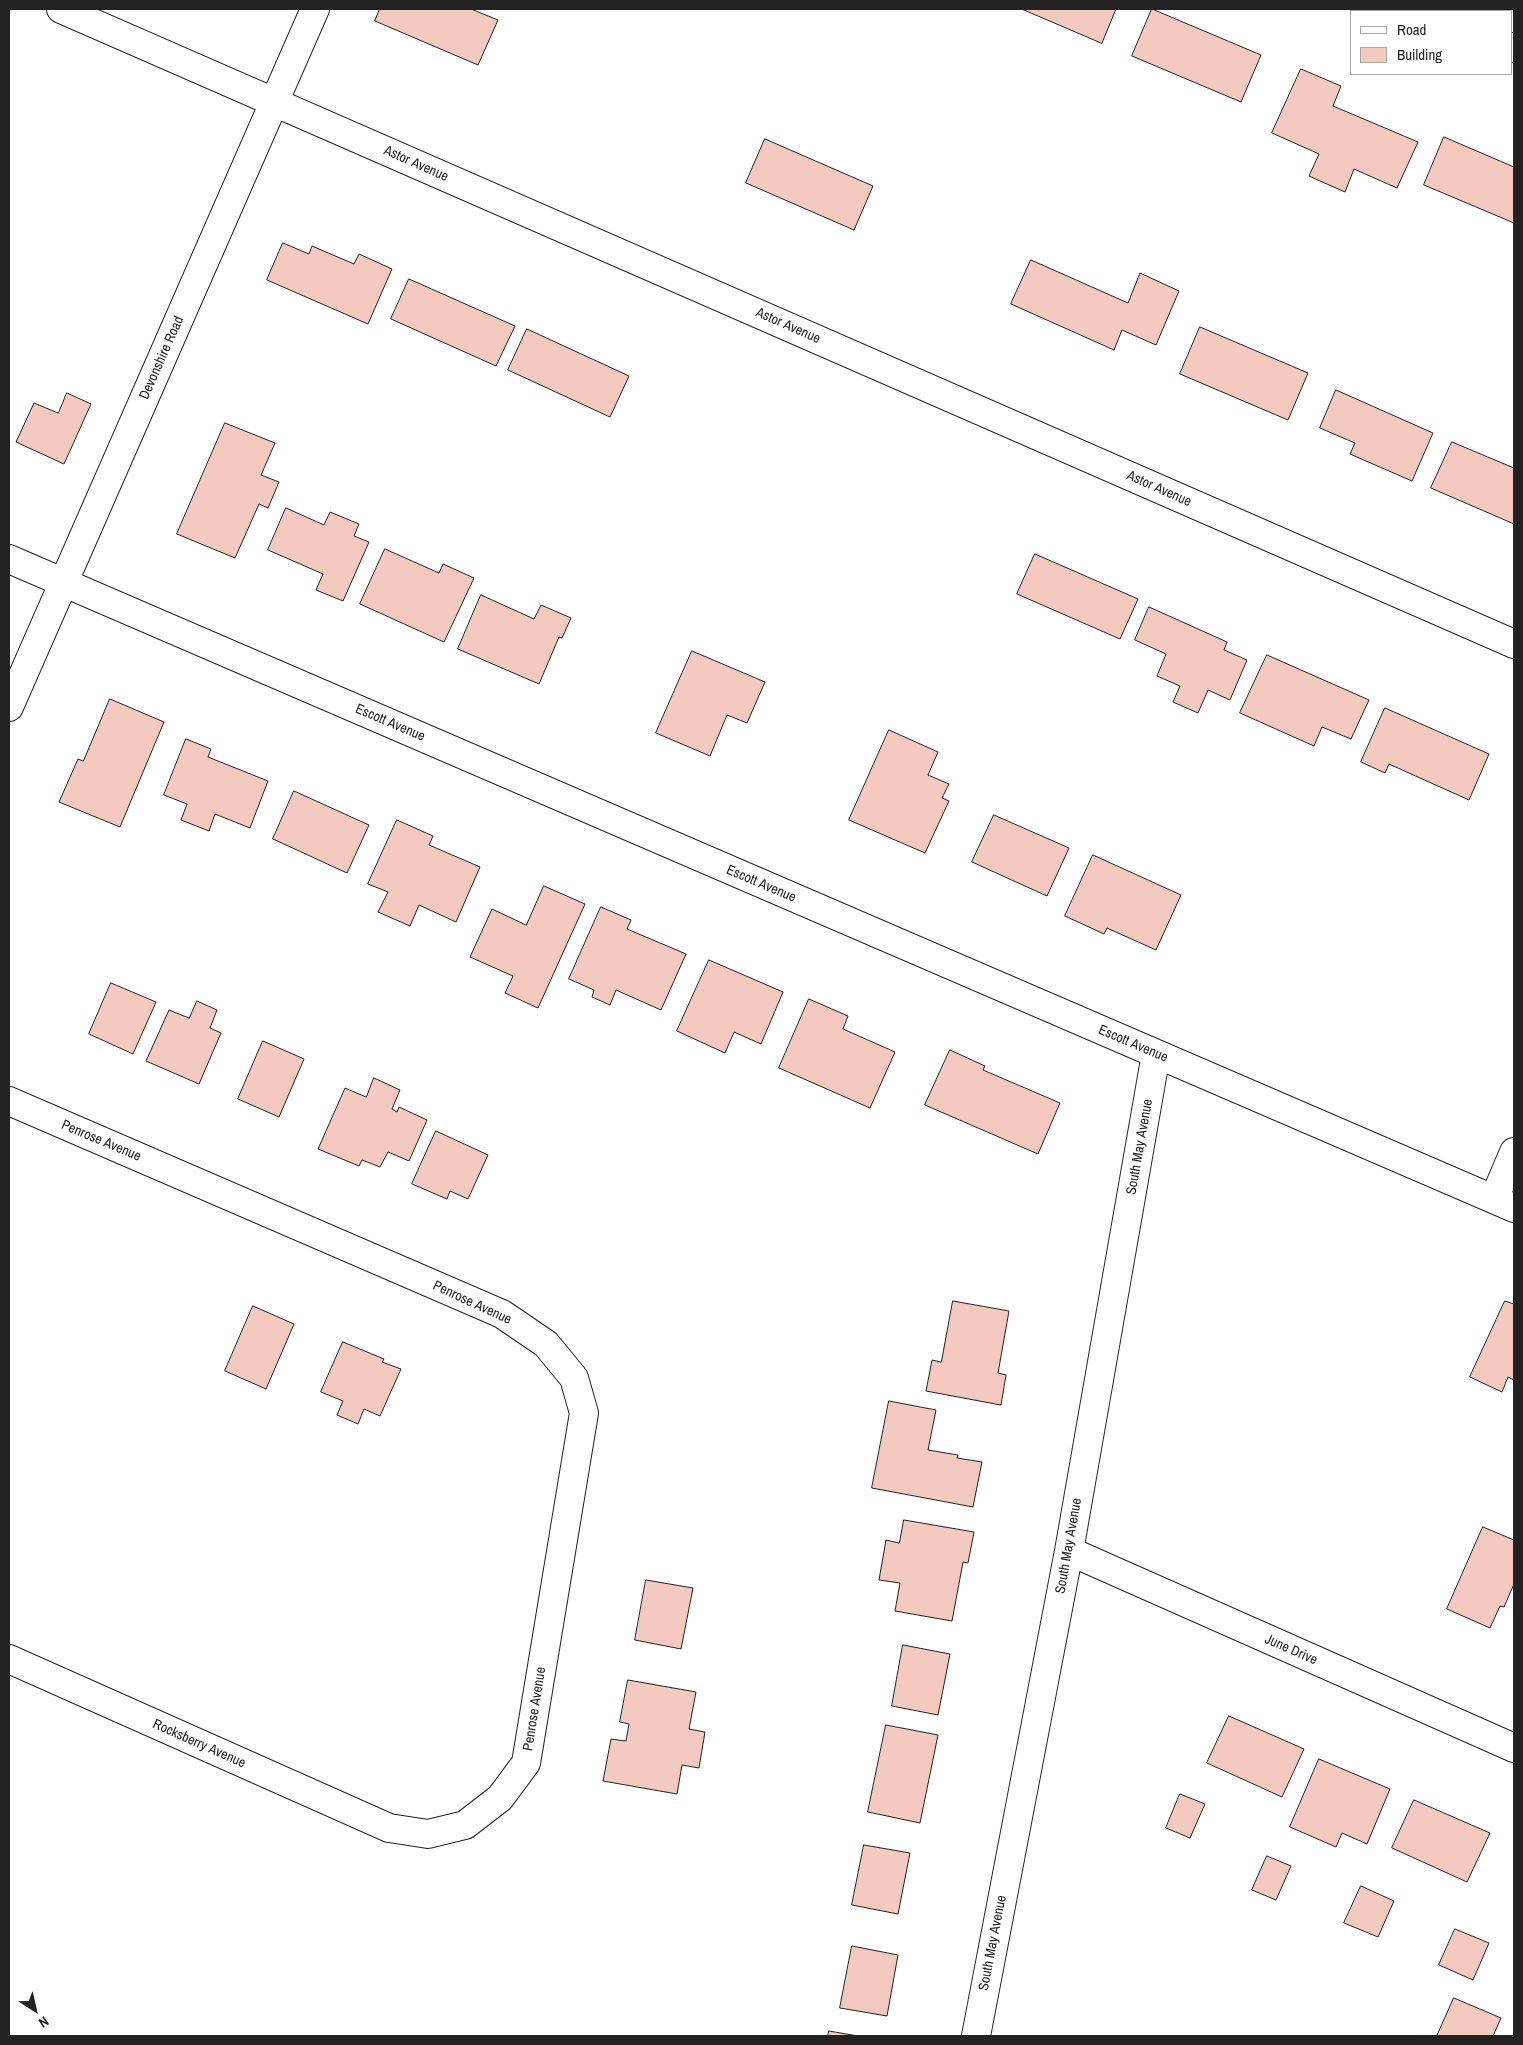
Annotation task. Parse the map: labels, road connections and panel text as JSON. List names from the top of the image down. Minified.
{"streets":{"street":["Astor Avenue","Devonshire Road","Escott Avenue","Penrose Avenue","South May Avenue","June Drive","Rocksberry Avenue"]},"crossings":[["Astor Avenue","Devonshire Road"],["Devonshire Road","Escott Avenue"],["Escott Avenue","South May Avenue"],["Penrose Avenue","Rocksberry Avenue"],["South May Avenue","June Drive"]],"legend":["Road","Building"],"north":"bottom right"}
